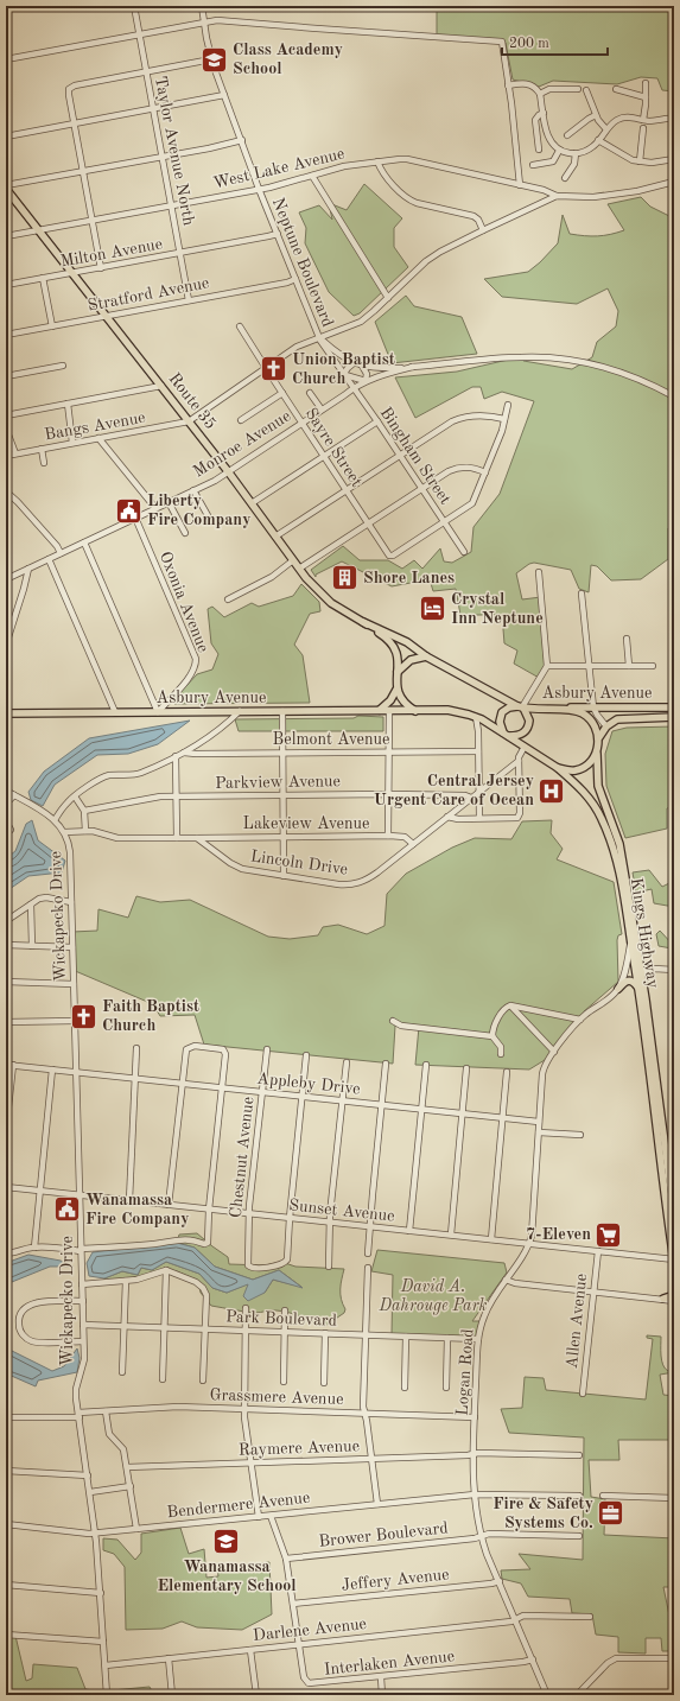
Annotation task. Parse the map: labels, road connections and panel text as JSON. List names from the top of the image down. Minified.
{"streets":{"main road":["Route 35","Asbury Avenue","Kings Highway"],"street":["Taylor Avenue North","West Lake Avenue","Milton Avenue","Neptune Boulevard","Stratford Avenue","Bangs Avenue","Monroe Avenue","Sayre Street","Bingham Street","Oxonia Avenue","Belmont Avenue","Parkview Avenue","Lakeview Avenue","Lincoln Drive","Wickapecko Drive","Appleby Drive","Chestnut Avenue","Sunset Avenue","Park Boulevard","Allen Avenue","Logan Road","Grassmere Avenue","Raymere Avenue","Bendermere Avenue","Brower Boulevard","Jeffery Avenue","Darlene Avenue","Interlaken Avenue"]},"crossings":[["Taylor Avenue North","West Lake Avenue"],["Taylor Avenue North","Milton Avenue"],["Taylor Avenue North","Stratford Avenue"],["West Lake Avenue","Neptune Boulevard"],["West Lake Avenue","Route 35"],["Milton Avenue","Neptune Boulevard"],["Milton Avenue","Route 35"],["Neptune Boulevard","Stratford Avenue"],["Neptune Boulevard","Monroe Avenue"],["Neptune Boulevard","Bingham Street"],["Stratford Avenue","Route 35"],["Route 35","Bangs Avenue"],["Route 35","Monroe Avenue"],["Monroe Avenue","Sayre Street"],["Monroe Avenue","Bingham Street"],["Monroe Avenue","Oxonia Avenue"],["Sayre Street","Bingham Street"],["Oxonia Avenue","Asbury Avenue"],["Asbury Avenue","Kings Highway"],["Parkview Avenue","Lincoln Drive"],["Lakeview Avenue","Lincoln Drive"],["Wickapecko Drive","Appleby Drive"],["Wickapecko Drive","Sunset Avenue"],["Wickapecko Drive","Park Boulevard"],["Wickapecko Drive","Grassmere Avenue"],["Wickapecko Drive","Bendermere Avenue"],["Wickapecko Drive","Darlene Avenue"],["Kings Highway","Sunset Avenue"],["Appleby Drive","Chestnut Avenue"],["Appleby Drive","Logan Road"],["Chestnut Avenue","Sunset Avenue"],["Sunset Avenue","Allen Avenue"],["Sunset Avenue","Logan Road"],["Park Boulevard","Logan Road"],["Logan Road","Grassmere Avenue"],["Logan Road","Raymere Avenue"],["Logan Road","Bendermere Avenue"],["Logan Road","Brower Boulevard"],["Logan Road","Jeffery Avenue"],["Logan Road","Darlene Avenue"],["Logan Road","Interlaken Avenue"],["Bendermere Avenue","Interlaken Avenue"],["Brower Boulevard","Interlaken Avenue"],["Jeffery Avenue","Interlaken Avenue"],["Darlene Avenue","Interlaken Avenue"]],"parks":["David A. Dahrouge Park"],"places":{"school or university":["Class Academy School","Wanamassa Elementary School"],"church":["Union Baptist Church","Faith Baptist Church"],"public building":["Liberty Fire Company","Wanamassa Fire Company"],"building":["Shore Lanes"],"hotel":["Crystal Inn Neptune"],"hospital":["Central Jersey Urgent Care of Ocean"],"supermarket":["7-Eleven"],"office":["Fire & Safety Systems Co."]},"scale_bar":"200 m"}
